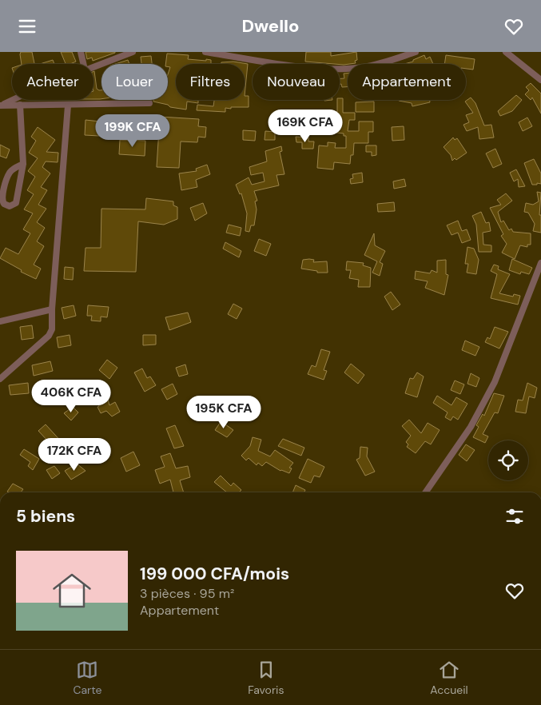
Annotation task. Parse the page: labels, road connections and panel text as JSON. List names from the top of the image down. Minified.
{"page":{"header":"Dwello","chip":["Acheter","Louer","Filtres","Nouveau","Appartement"],"price":["169K CFA","199K CFA","406K CFA","195K CFA","172K CFA"],"heading":"5 biens","list":[{"name":"199 000 CFA/mois","note":"3 pièces · 95 m² · Appartement"}],"tabs":["Carte","Favoris","Accueil"]}}
